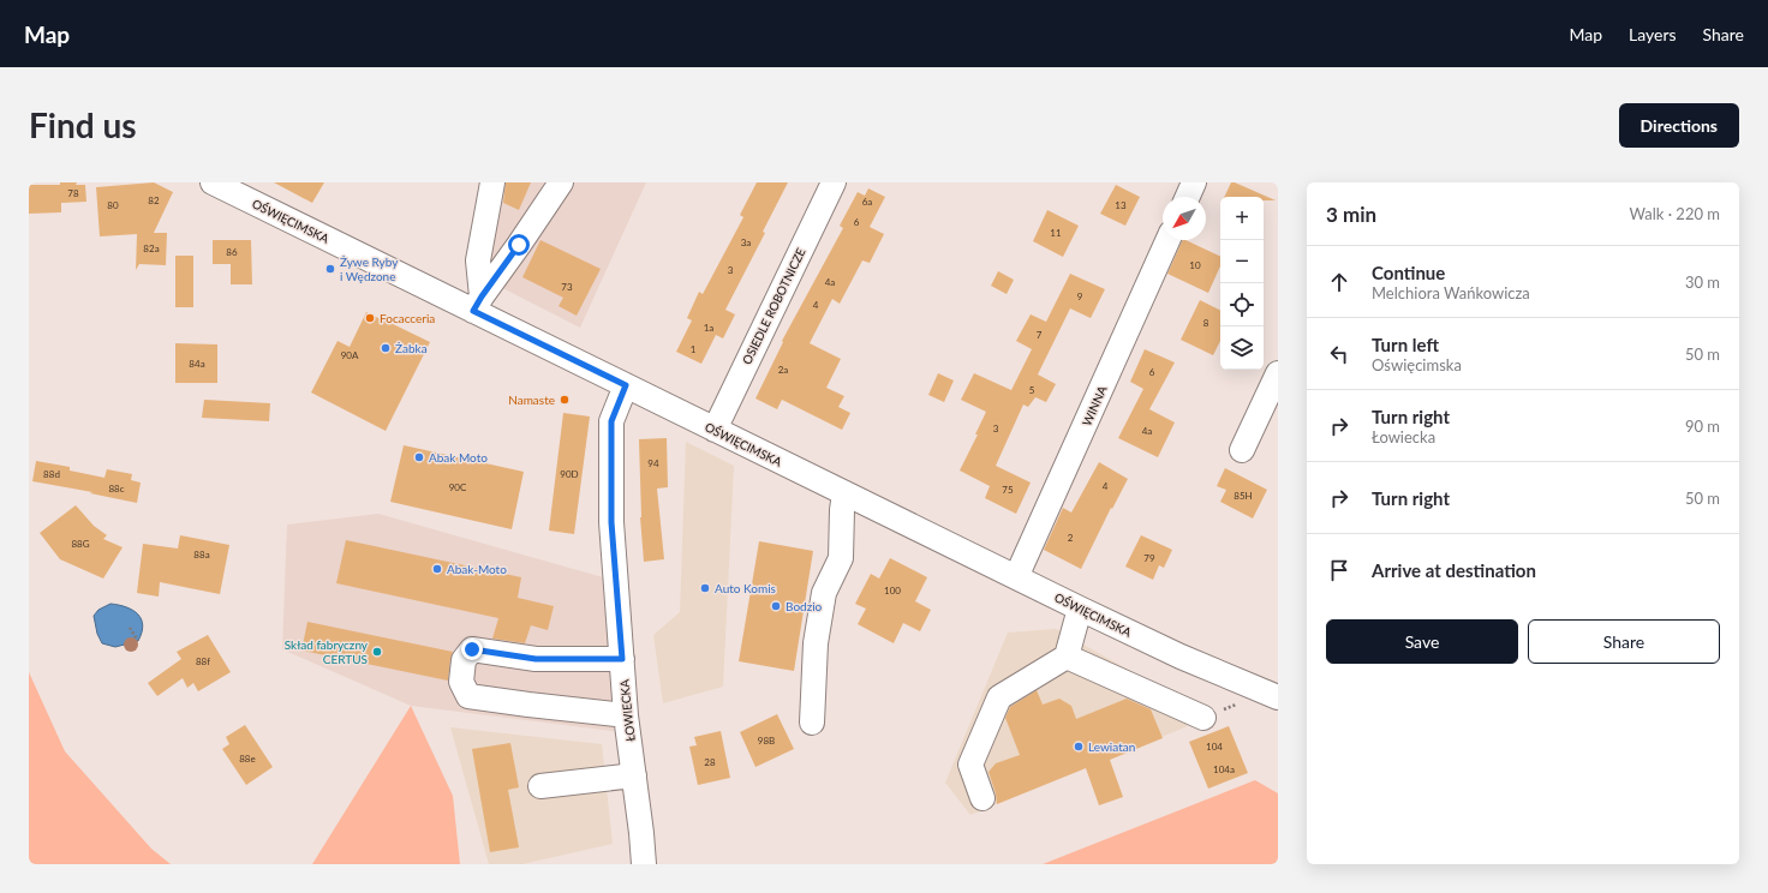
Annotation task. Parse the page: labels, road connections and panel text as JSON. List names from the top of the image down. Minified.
{"streets":{"street":["OŚWIĘCIMSKA","OSIEDLE ROBOTNICZE","WINNA","ŁOWIECKA"]},"crossings":[["OŚWIĘCIMSKA","OSIEDLE ROBOTNICZE"],["OŚWIĘCIMSKA","WINNA"],["OŚWIĘCIMSKA","ŁOWIECKA"]],"places":["Żywe Ryby i Wędzone","Focacceria","Żabka","Namaste","Abak Moto","Abak-Moto","Auto Komis","Bodzio","Skład fabryczny CERTUS","Lewiatan"],"house_numbers":["78","82","6a","80","13","6","11","3a","82a","86","10","3","4a","73","9","4","8","1a","7","1","90A","84a","2a","6","5","3","4a","94","88d","90D","4","90C","88c","75","85H","2","88G","88a","79","100","88f","98B","104","88e","28","104a"],"north":"bottom left","page":{"header":"Map","nav":["Map","Layers","Share"],"buttons":["Directions",["Save","Share"]],"title":"Find us","heading":["3 min","Walk · 220 m"],"map_buttons":["+","−"],"list":[["Continue","Melchiora Wańkowicza","30 m"],["Turn left","Oświęcimska","50 m"],["Turn right","Łowiecka","90 m"],["Turn right","50 m"],"Arrive at destination"]}}
